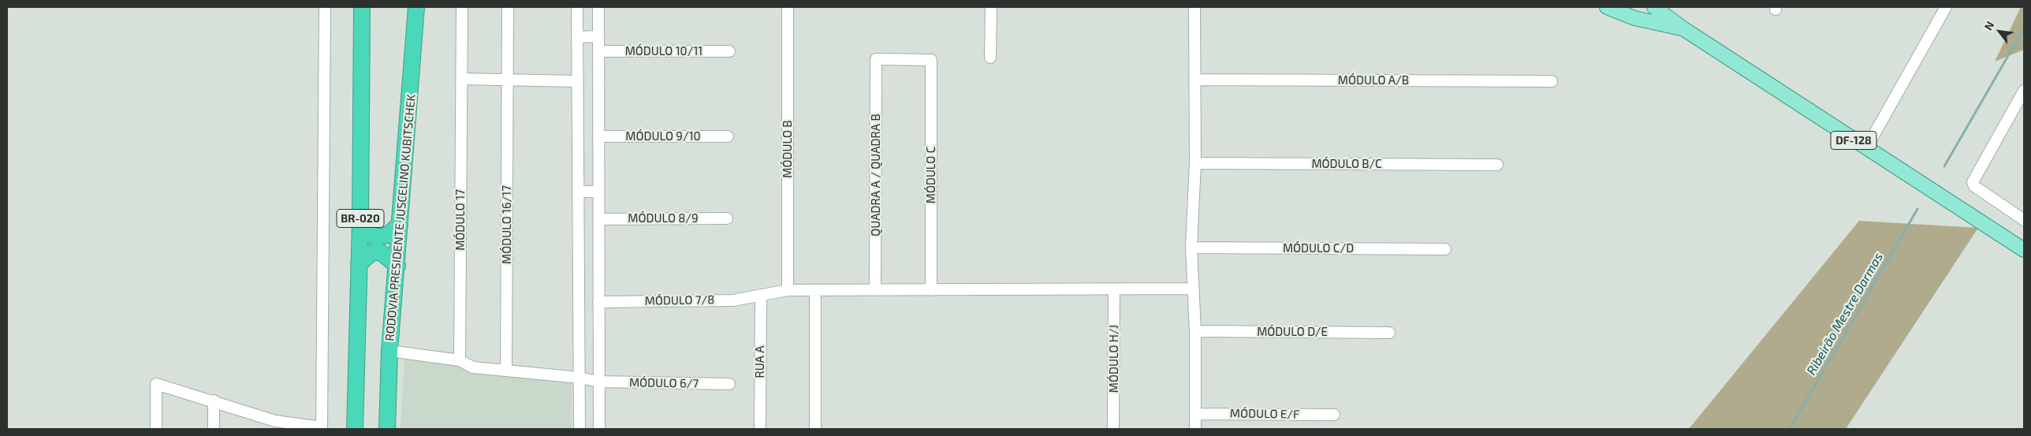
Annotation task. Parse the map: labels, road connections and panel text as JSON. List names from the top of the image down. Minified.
{"streets":{"highway":["RODOVIA PRESIDENTE JUSCELINO KUBITSCHEK","BR-020"],"main road":["DF-128"],"street":["MÓDULO 10/11","MÓDULO A/B","MÓDULO 9/10","MÓDULO B","MÓDULO B/C","QUADRA A / QUADRA B","MÓDULO C","MÓDULO 8/9","MÓDULO 17","MÓDULO 16/17","MÓDULO C/D","MÓDULO 7/8","MÓDULO D/E","MÓDULO H/J","RUA A","MÓDULO 6/7","MÓDULO E/F"]},"crossings":[["MÓDULO B","MÓDULO 7/8"],["QUADRA A / QUADRA B","MÓDULO C"],["QUADRA A / QUADRA B","MÓDULO 7/8"],["MÓDULO C","MÓDULO 7/8"],["RODOVIA PRESIDENTE JUSCELINO KUBITSCHEK","MÓDULO 6/7"],["MÓDULO 17","MÓDULO 6/7"],["MÓDULO 16/17","MÓDULO 6/7"],["MÓDULO 7/8","MÓDULO H/J"],["MÓDULO 7/8","RUA A"]],"water":["Ribeirão Mestre Darmas"],"north":"top left"}
